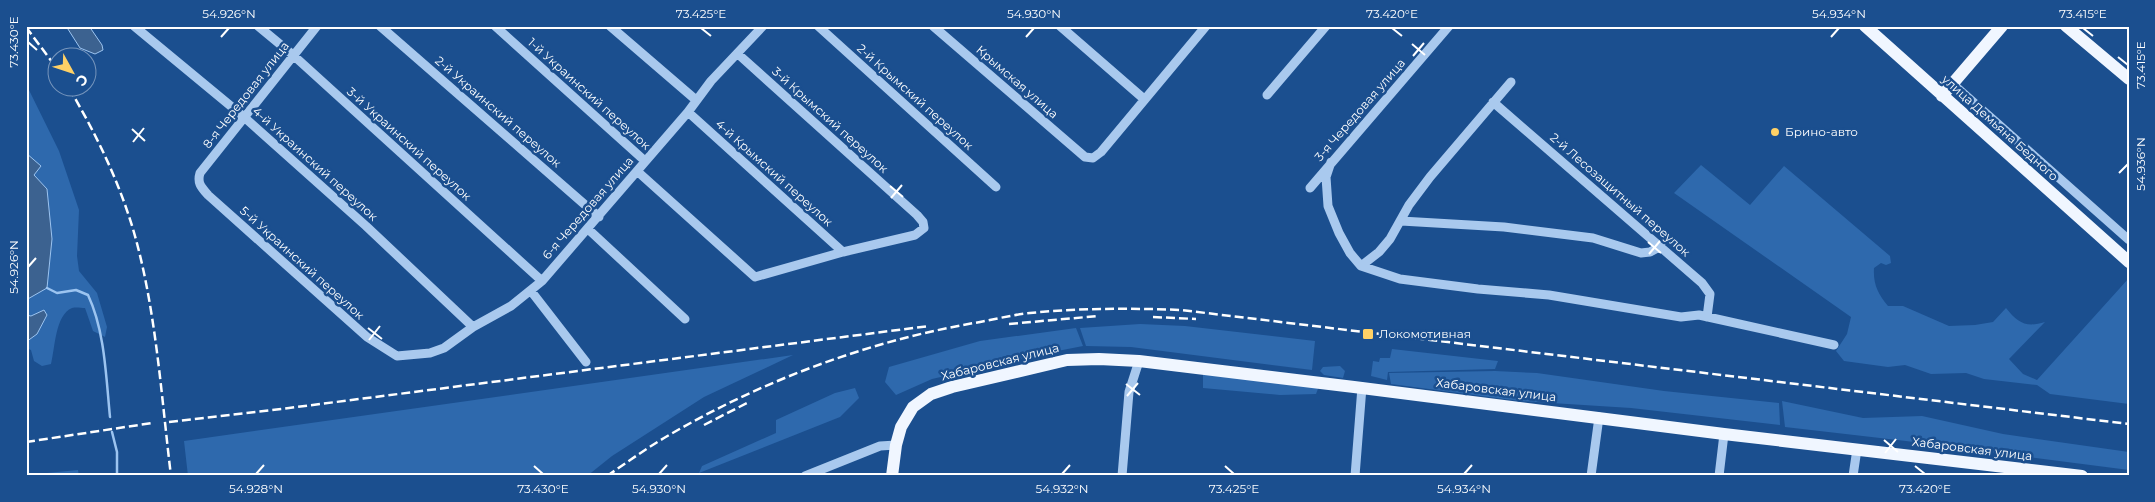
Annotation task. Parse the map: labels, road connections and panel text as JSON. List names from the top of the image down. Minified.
{"streets":{"main road":["улица Демьяна Бедного","Хабаровская улица"],"street":["Крымская улица","1-й Украинский переулок","8-я Чередовая улица","2-й Крымский переулок","3-я Чередовая улица","2-й Украинский переулок","3-й Крымский переулок","3-й Украинский переулок","4-й Украинский переулок","4-й Крымский переулок","2-й Лесозащитный переулок","6-я Чередовая улица","5-й Украинский переулок"]},"crossings":[["1-й Украинский переулок","6-я Чередовая улица"],["8-я Чередовая улица","3-й Украинский переулок"],["8-я Чередовая улица","4-й Украинский переулок"],["8-я Чередовая улица","5-й Украинский переулок"],["2-й Украинский переулок","6-я Чередовая улица"],["3-й Крымский переулок","4-й Крымский переулок"],["3-й Крымский переулок","6-я Чередовая улица"],["3-й Украинский переулок","6-я Чередовая улица"],["4-й Украинский переулок","6-я Чередовая улица"],["4-й Крымский переулок","6-я Чередовая улица"],["6-я Чередовая улица","5-й Украинский переулок"]],"places":{"other":["Брино-авто"],"transit":["Локомотивная"]},"north":"bottom right","coordinates":["54.926°N","73.425°E","54.930°N","73.420°E","54.934°N","73.415°E","73.430°E","54.936°N","54.928°N","54.932°N"]}
